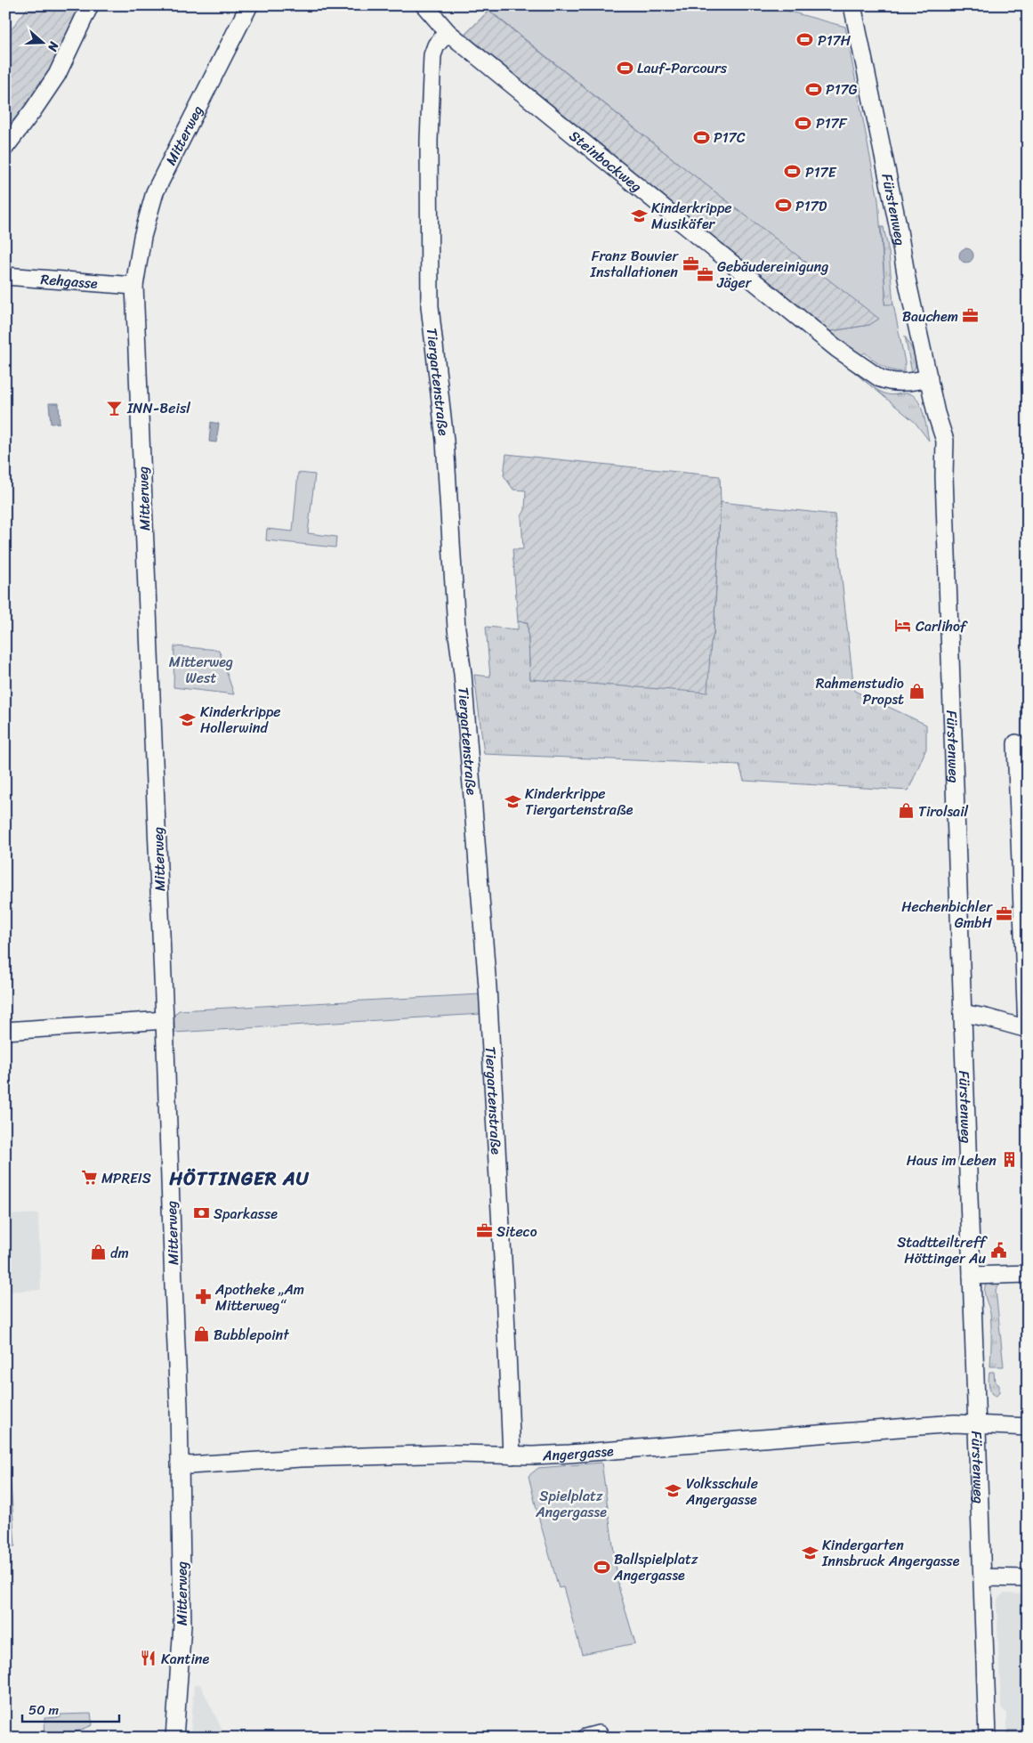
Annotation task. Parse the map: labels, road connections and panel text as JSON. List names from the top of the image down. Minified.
{"streets":{"street":["Mitterweg","Steinbockweg","Fürstenweg","Rehgasse","Tiergartenstraße","Angergasse"]},"crossings":[["Mitterweg","Rehgasse"],["Mitterweg","Angergasse"],["Steinbockweg","Fürstenweg"],["Steinbockweg","Tiergartenstraße"],["Fürstenweg","Angergasse"],["Tiergartenstraße","Angergasse"]],"districts":["HÖTTINGER AU"],"parks":["Mitterweg West","Spielplatz Angergasse"],"places":{"sports":["P17H","Lauf-Parcours","P17G","P17F","P17C","P17E","P17D","Ballspielplatz Angergasse"],"school or university":["Kinderkrippe Musikäfer","Kinderkrippe Hollerwind","Kinderkrippe Tiergartenstraße","Volksschule Angergasse","Kindergarten Innsbruck Angergasse"],"office":["Franz Bouvier Installationen","Gebäudereinigung Jäger","Bauchem","Hechenbichler GmbH","Siteco"],"bar":["INN-Beisl"],"hotel":["Carlihof"],"shop":["Rahmenstudio Propst","Tirolsail","dm","Bubblepoint"],"building":["Haus im Leben"],"supermarket":["MPREIS"],"bank":["Sparkasse"],"public building":["Stadtteiltreff Höttinger Au"],"pharmacy":["Apotheke „Am Mitterweg“"],"restaurant":["Kantine"]},"scale_bar":"50 m","north":"right"}
